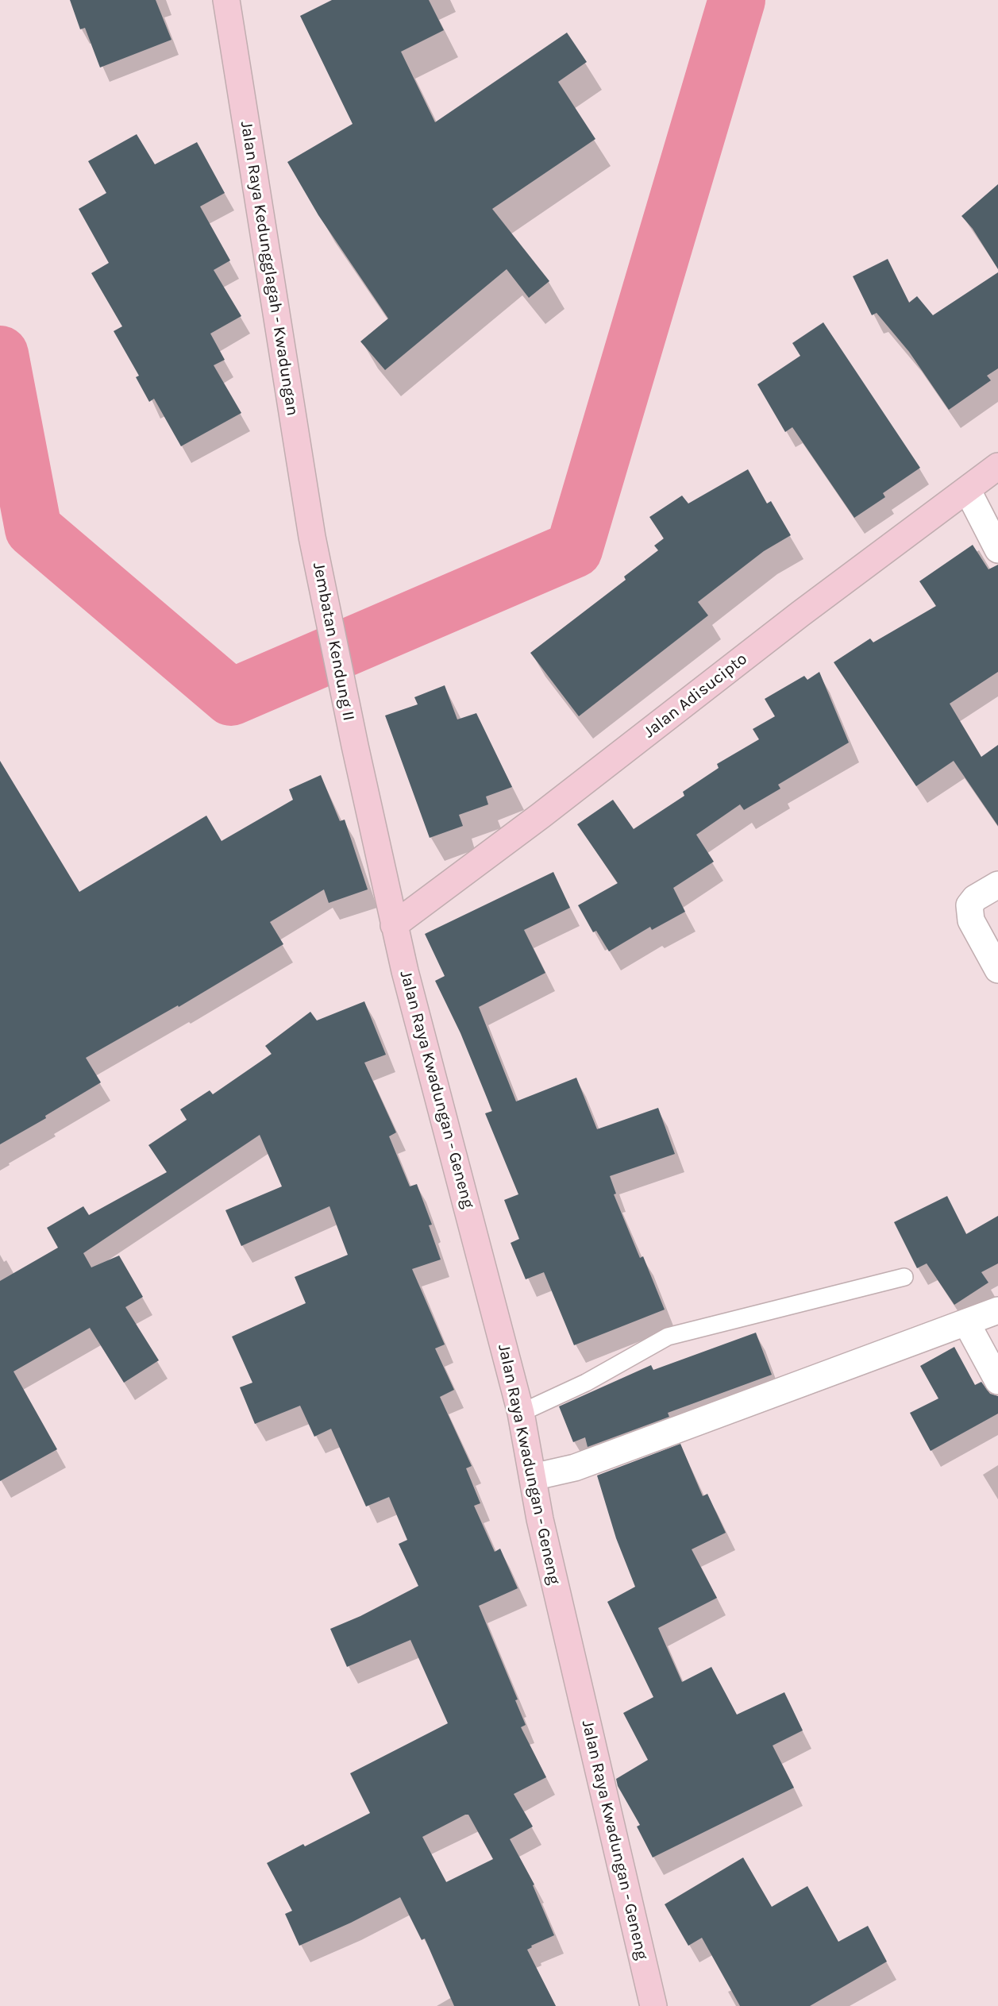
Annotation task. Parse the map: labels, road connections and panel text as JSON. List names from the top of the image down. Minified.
{"streets":{"main road":["Jalan Raya Kedungglagah - Kwadungan","Jembatan Kendung II","Jalan Adisucipto","Jalan Raya Kwadungan - Geneng"]},"crossings":[["Jalan Raya Kedungglagah - Kwadungan","Jembatan Kendung II"],["Jembatan Kendung II","Jalan Adisucipto"],["Jembatan Kendung II","Jalan Raya Kwadungan - Geneng"],["Jalan Adisucipto","Jalan Raya Kwadungan - Geneng"]]}
